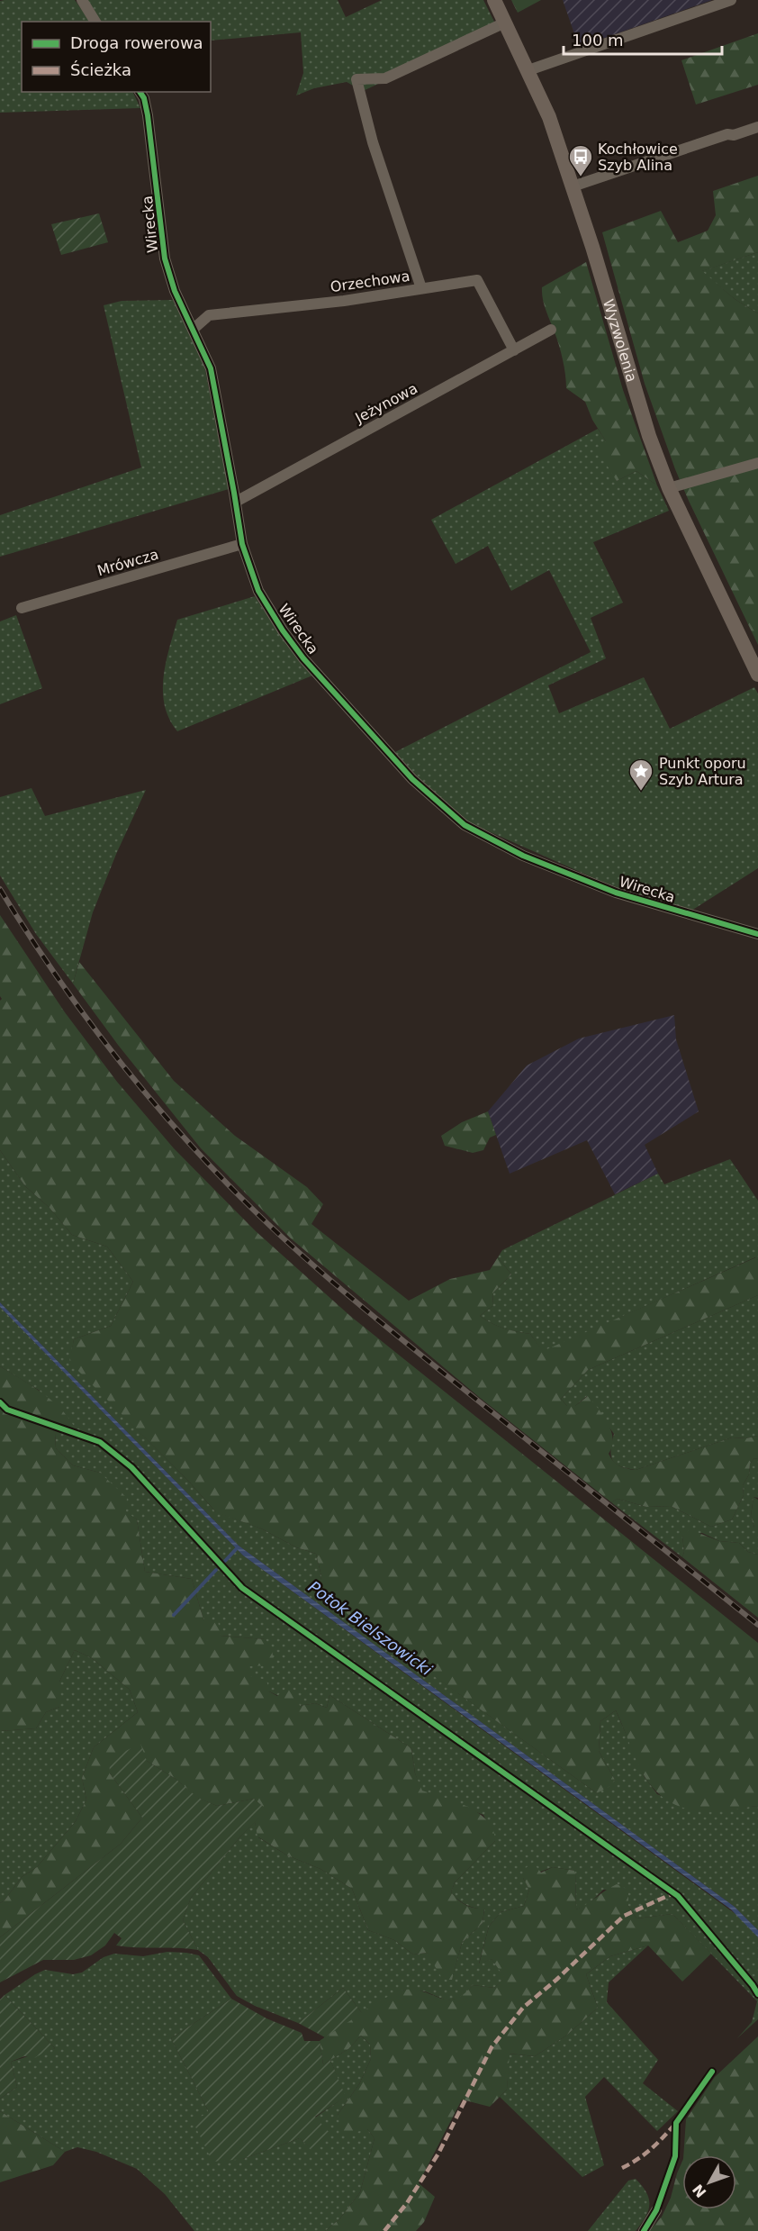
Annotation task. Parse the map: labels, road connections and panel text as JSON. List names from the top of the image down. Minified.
{"streets":{"street":["Wirecka","Orzechowa","Wyzwolenia","Jeżynowa","Mrówcza"]},"crossings":[["Wirecka","Orzechowa"],["Wirecka","Jeżynowa"],["Wirecka","Mrówcza"],["Orzechowa","Jeżynowa"]],"water":["Potok Bielszowicki"],"places":{"bus stop":["Kochłowice Szyb Alina"],"place":["Punkt oporu Szyb Artura"]},"legend":["Droga rowerowa","Ścieżka"],"scale_bar":"100 m","north":"bottom left"}
